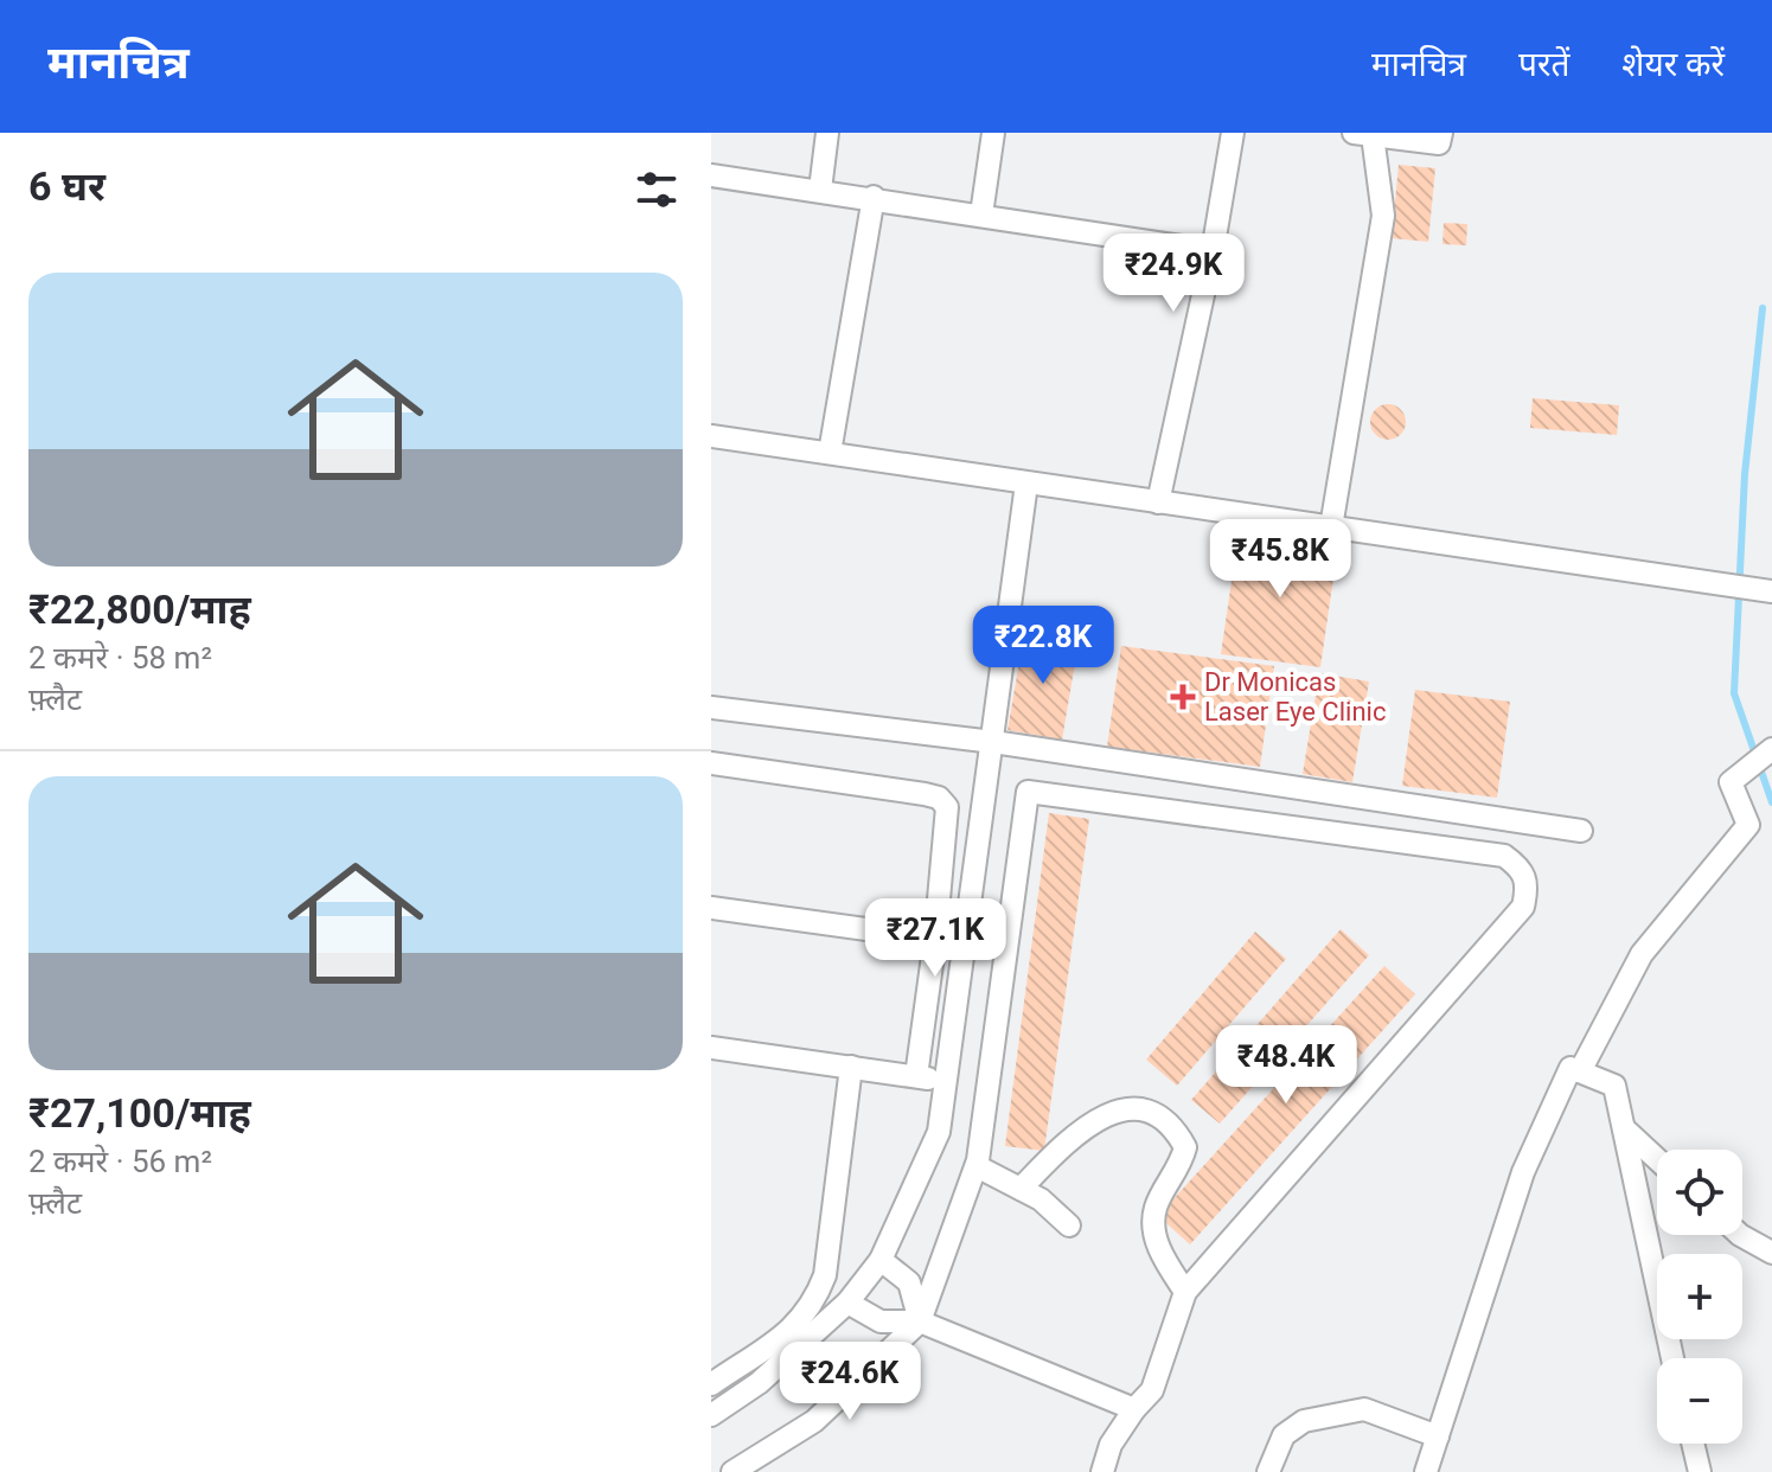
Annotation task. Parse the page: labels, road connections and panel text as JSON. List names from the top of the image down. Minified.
{"places":{"health":["Dr Monicas Laser Eye Clinic"]},"page":{"header":"मानचित्र","nav":["मानचित्र","परतें","शेयर करें"],"heading":"6 घर","price":["₹24.9K","₹45.8K","₹22.8K","₹27.1K","₹48.4K","₹24.6K"],"list":[{"name":"₹22,800/माह","note":"2 कमरे · 58 m² · फ़्लैट"},{"name":"₹27,100/माह","note":"2 कमरे · 56 m² · फ़्लैट"}],"map_buttons":["+","−"]}}
